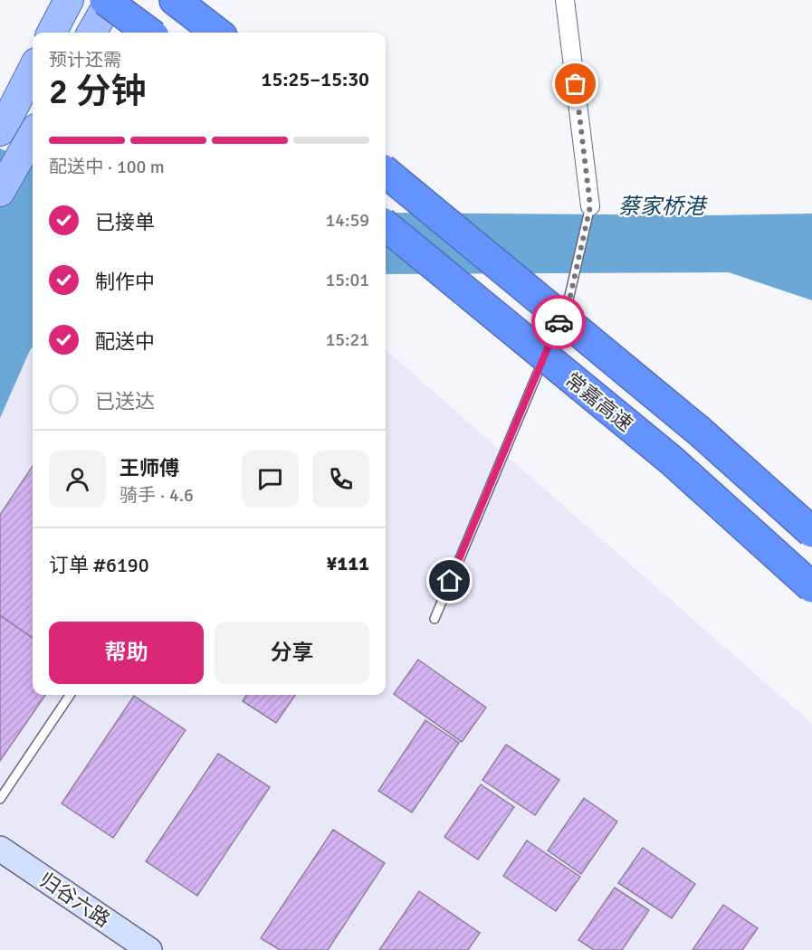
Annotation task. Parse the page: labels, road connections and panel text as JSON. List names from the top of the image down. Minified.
{"streets":{"highway":["常嘉高速"],"street":["归谷六路"]},"water":["蔡家桥港"],"page":{"heading":["2 分钟","预计还需","15:25–15:30"],"panel":["王师傅","骑手 · 4.6","订单 #6190","¥111"],"bar":"配送中 · 100 m","list":[["已接单","14:59"],["制作中","15:01"],["配送中","15:21"],"已送达"],"buttons":["帮助","分享"]}}
